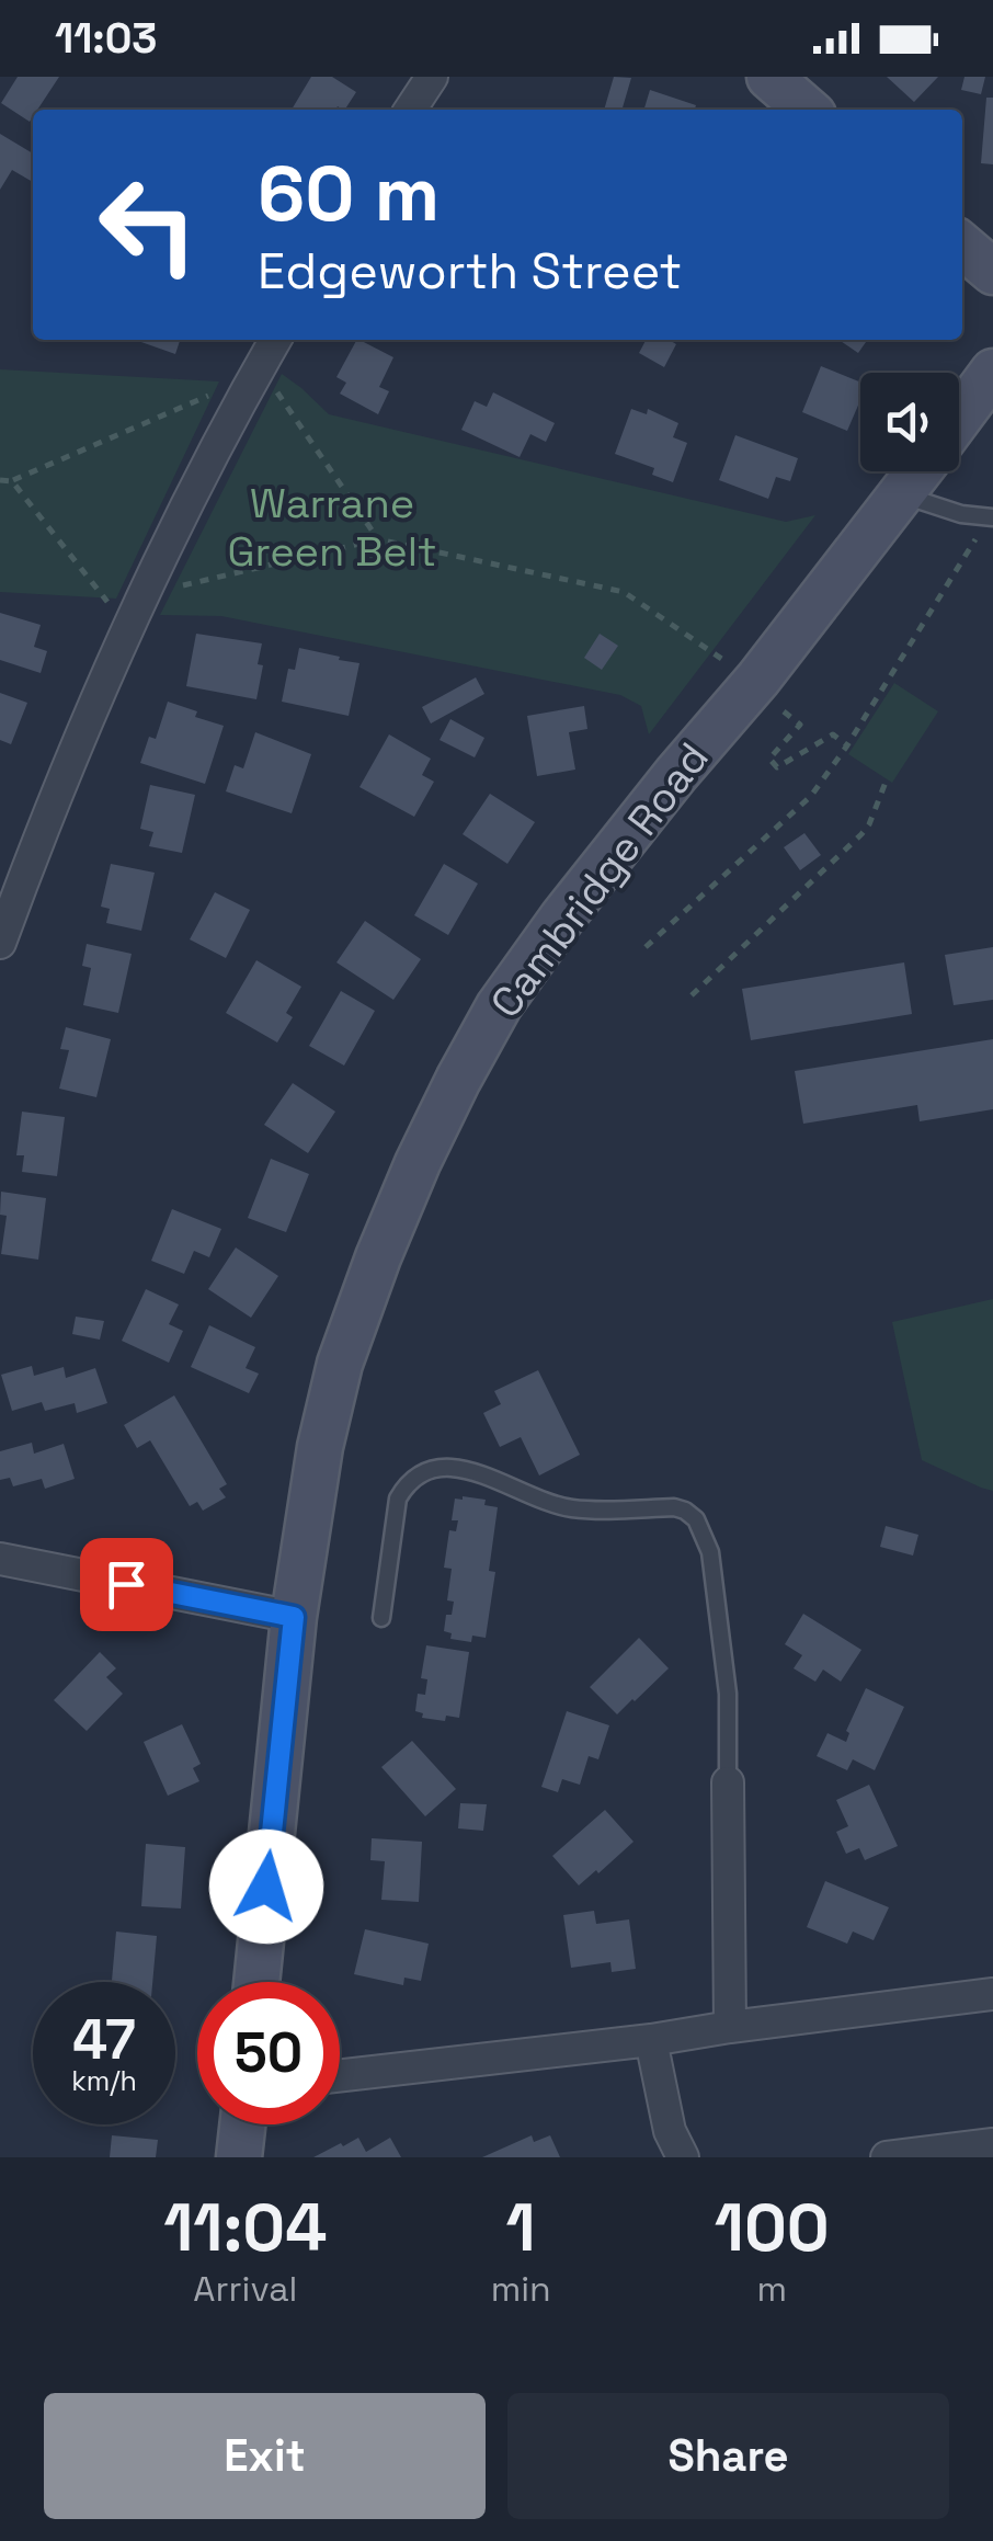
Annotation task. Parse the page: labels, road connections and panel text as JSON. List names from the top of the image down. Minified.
{"streets":{"main road":["Cambridge Road"]},"parks":["Warrane Green Belt"],"page":{"status":"11:03","turn":["60 m","Edgeworth Street"],"speed":"47 km/h","limit":"50","eta":["11:04","Arrival","1","min","100","m"],"buttons":["Exit","Share"]}}
